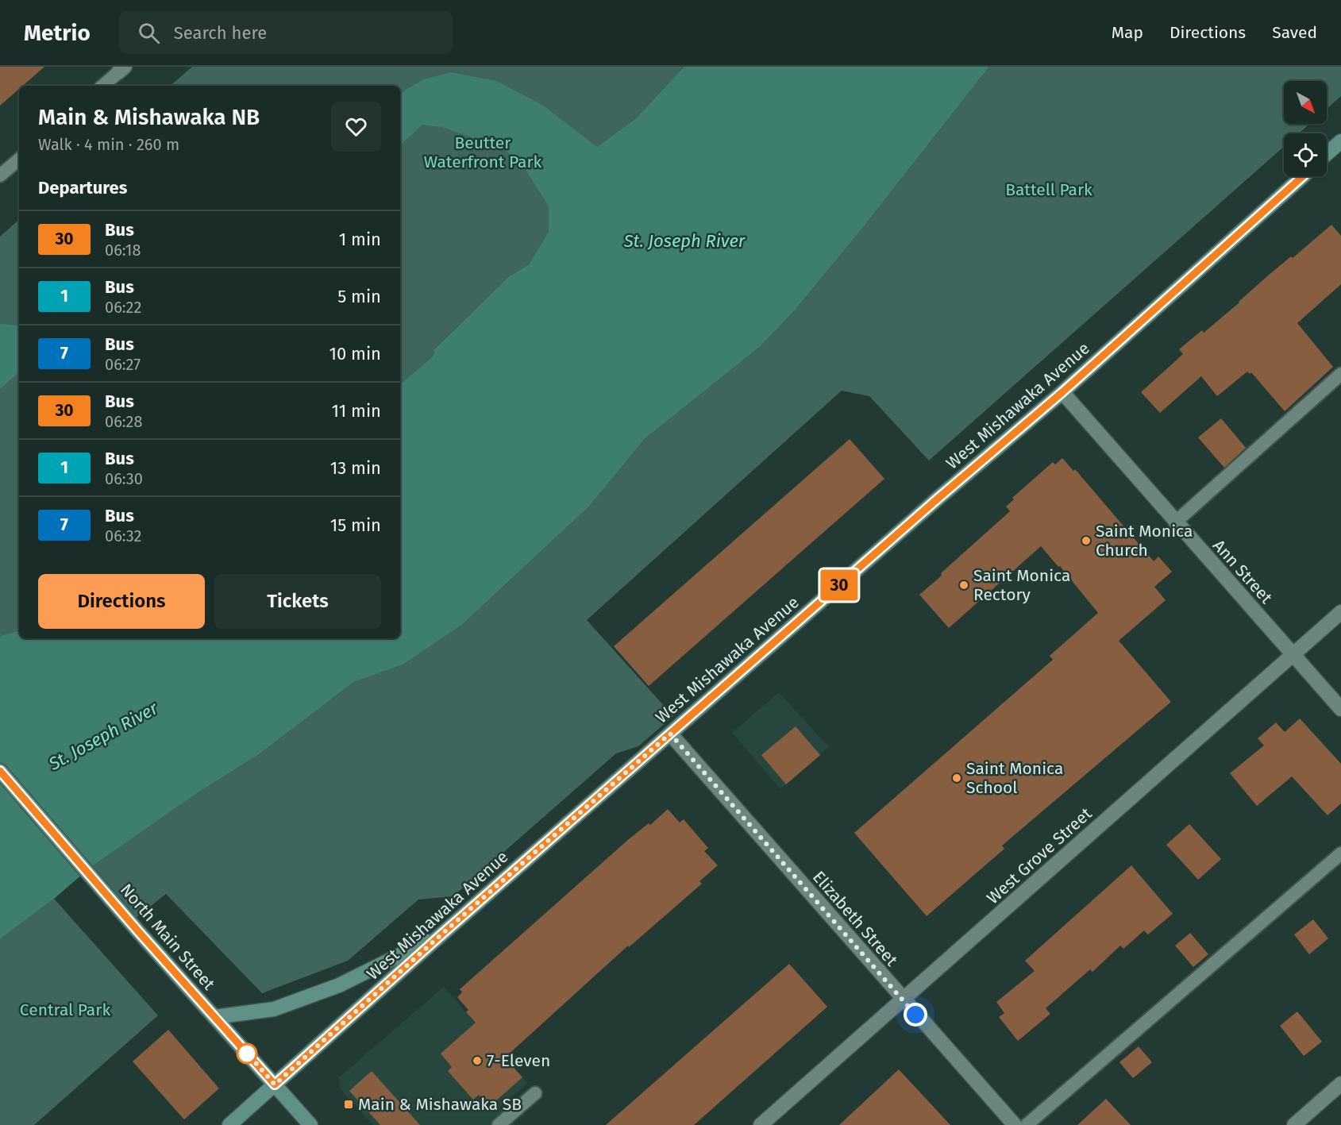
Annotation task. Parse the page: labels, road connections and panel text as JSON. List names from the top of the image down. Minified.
{"streets":{"main road":["West Mishawaka Avenue","North Main Street"],"street":["Ann Street","West Grove Street","Elizabeth Street"]},"crossings":[["West Mishawaka Avenue","Ann Street"],["West Mishawaka Avenue","Elizabeth Street"],["West Mishawaka Avenue","North Main Street"],["Ann Street","West Grove Street"],["West Grove Street","Elizabeth Street"]],"water":["St. Joseph River"],"parks":["Beutter Waterfront Park","Battell Park","Central Park"],"places":{"other":["Saint Monica Church","Saint Monica Rectory","Saint Monica School","7-Eleven"],"transit":["Main & Mishawaka SB"]},"lines":["bus line 30"],"north":"bottom right","page":{"header":"Metrio","search":"Search here","nav":["Map","Directions","Saved"],"on_map":"30","heading":[["Main & Mishawaka NB","Walk · 4 min · 260 m"],"Departures"],"list":[{"mark":"30","name":"Bus","note":"06:18","value":"1 min"},{"mark":"1","name":"Bus","note":"06:22","value":"5 min"},{"mark":"7","name":"Bus","note":"06:27","value":"10 min"},{"mark":"30","name":"Bus","note":"06:28","value":"11 min"},{"mark":"1","name":"Bus","note":"06:30","value":"13 min"},{"mark":"7","name":"Bus","note":"06:32","value":"15 min"}],"buttons":["Directions","Tickets"]}}
